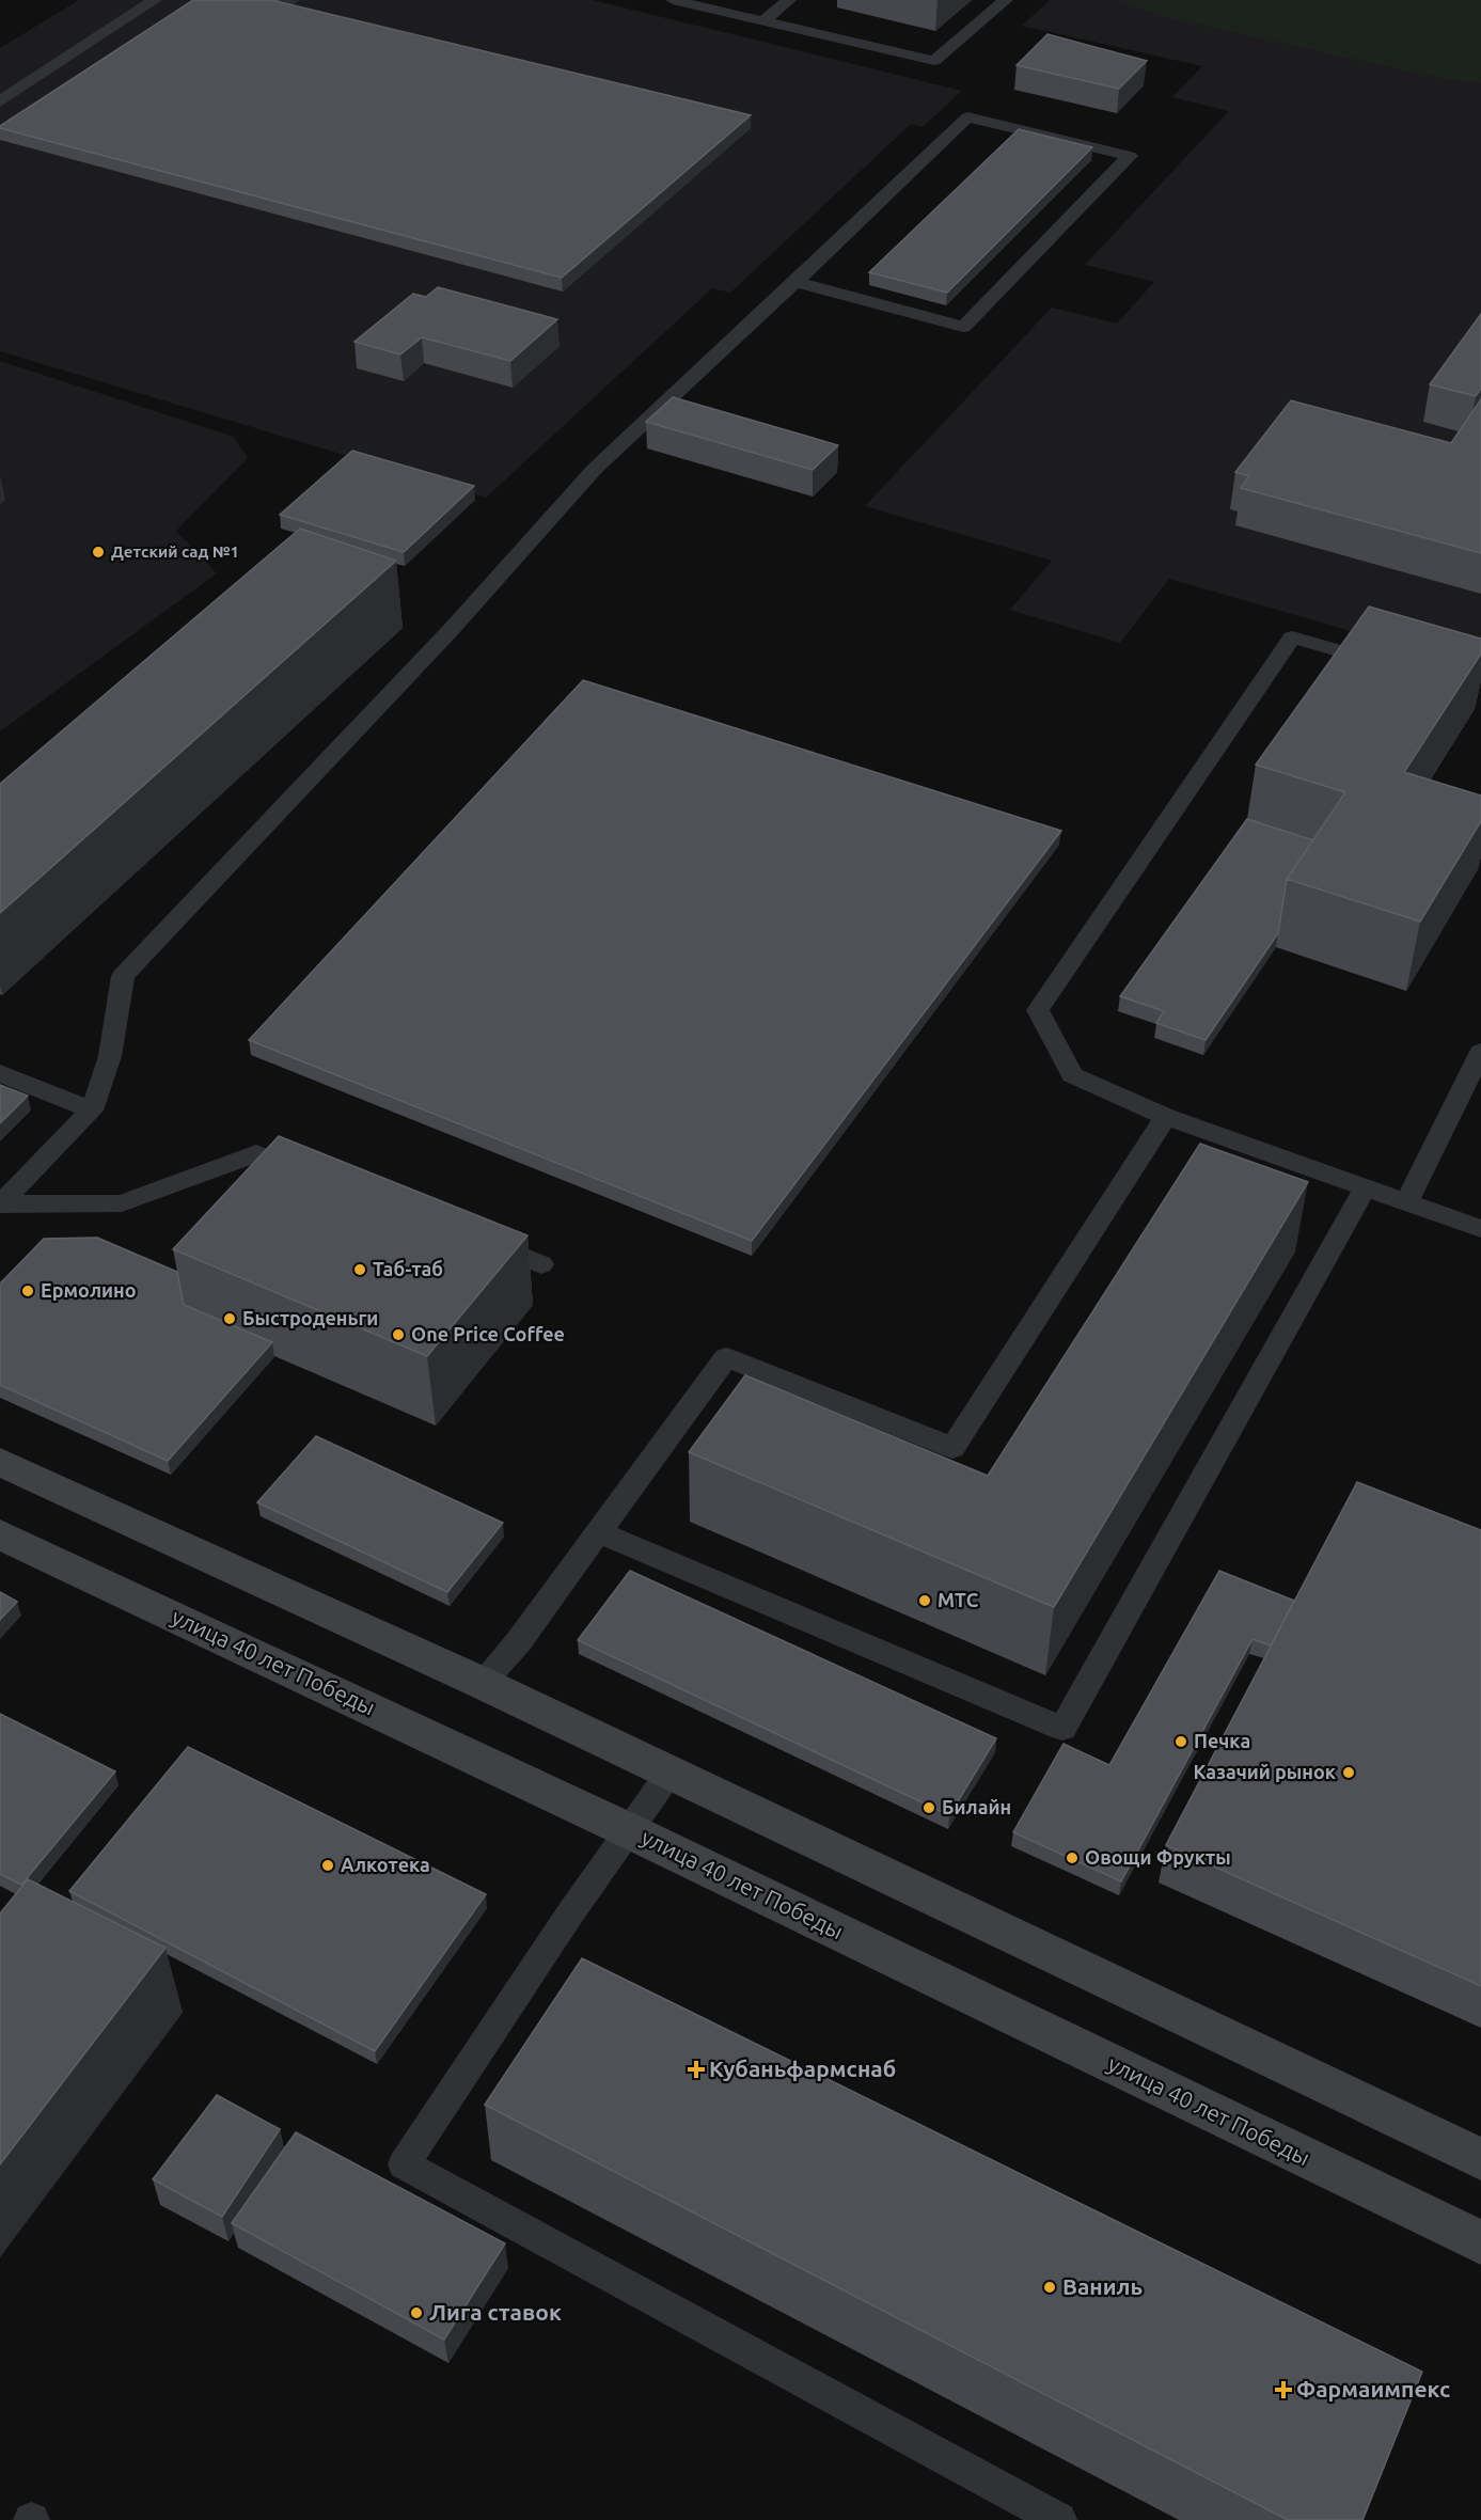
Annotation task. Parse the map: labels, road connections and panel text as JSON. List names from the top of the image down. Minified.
{"streets":{"main road":["улица 40 лет Победы"]},"places":{"other":["Детский сад №1","Таб-таб","Ермолино","Быстроденьги","One Price Coffee","МТС","Печка","Казачий рынок","Билайн","Овощи Фрукты","Алкотека","Ваниль","Лига ставок"],"health":["Кубаньфармснаб","Фармаимпекс"]}}
